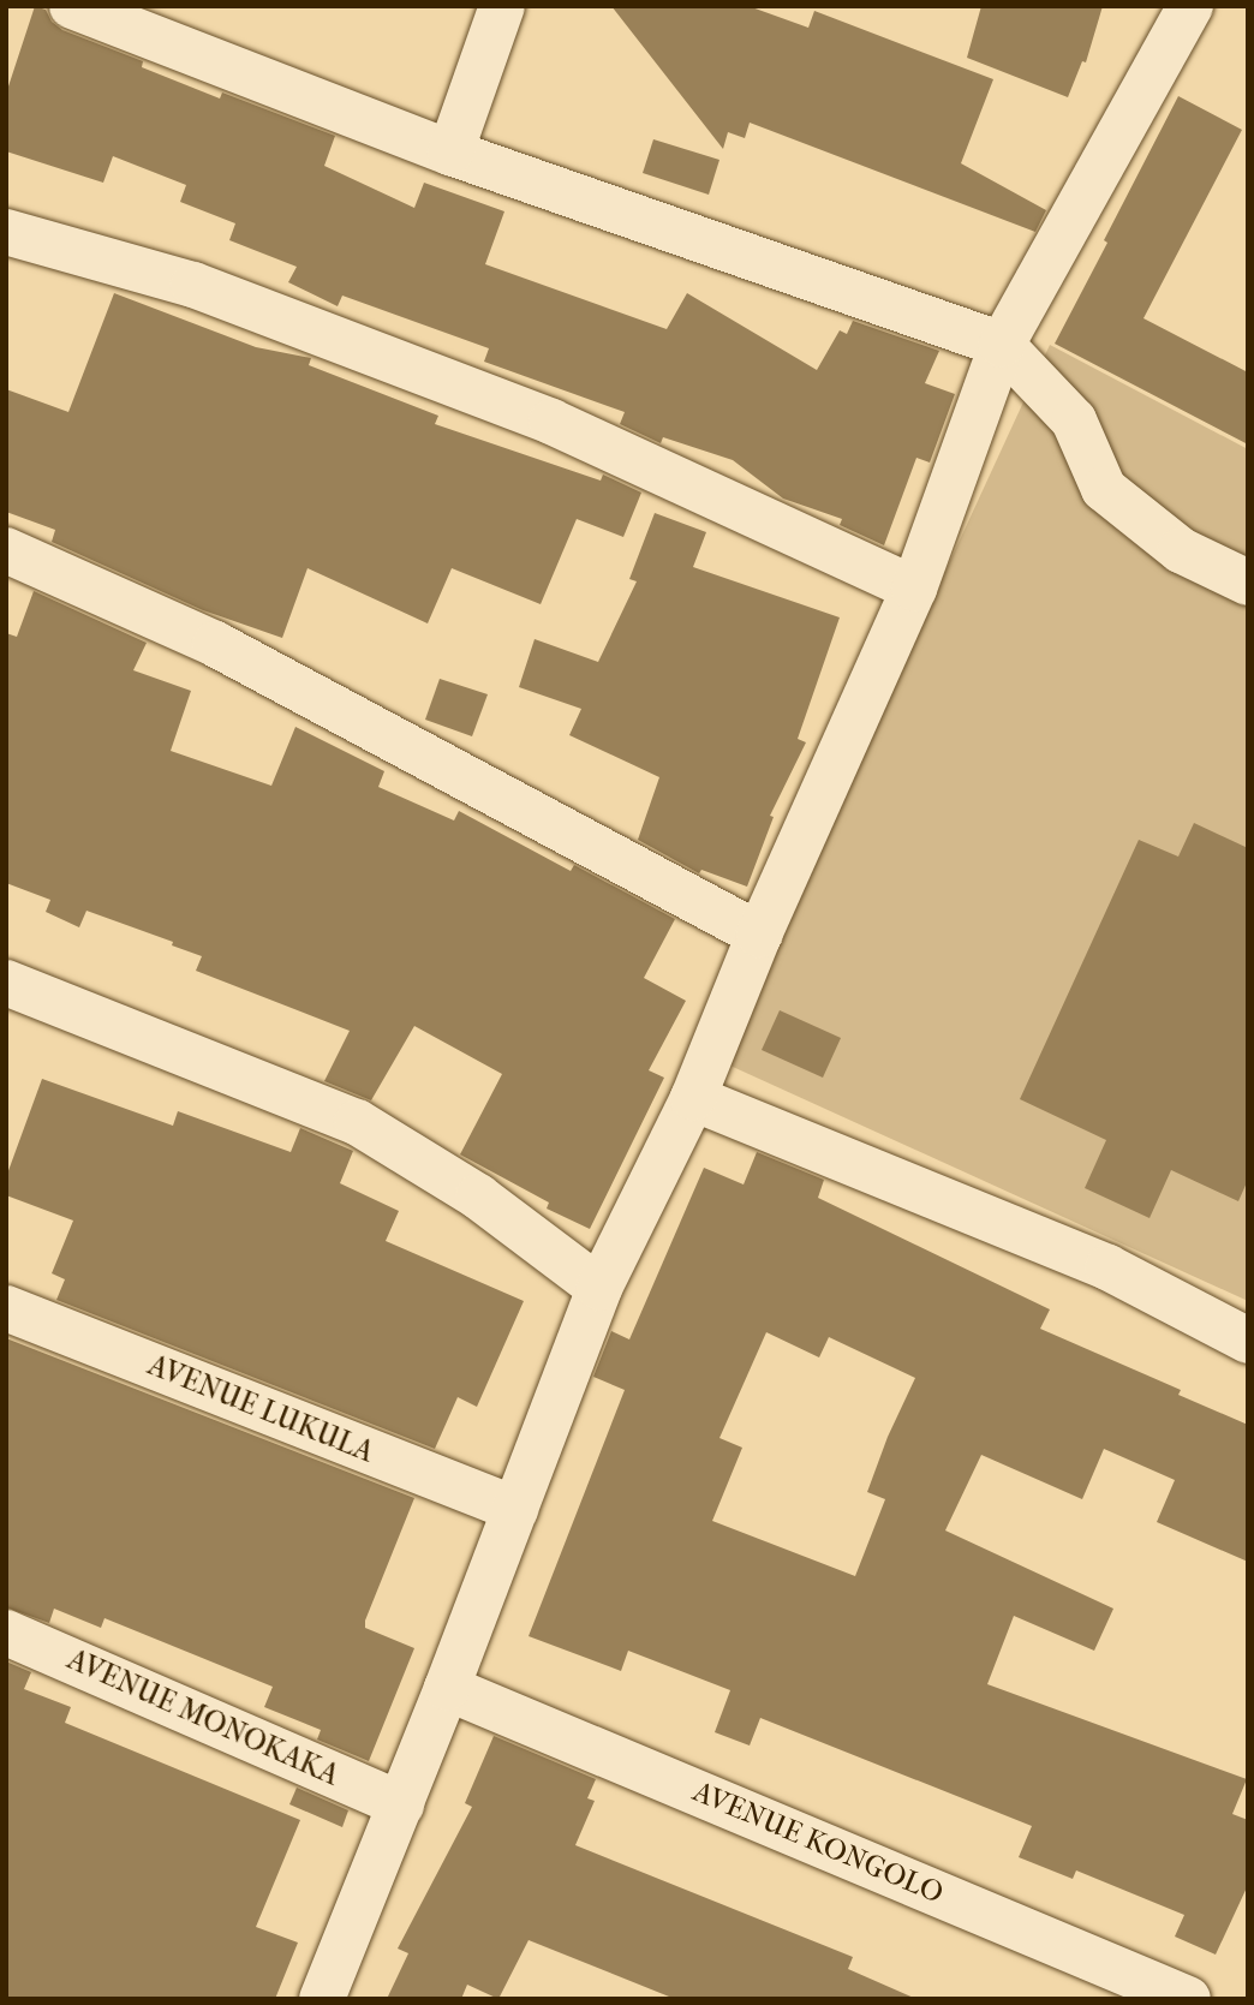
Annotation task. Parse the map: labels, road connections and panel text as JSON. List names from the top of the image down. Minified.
{"streets":{"street":["AVENUE LUKULA","AVENUE MONOKAKA","AVENUE KONGOLO"]}}
